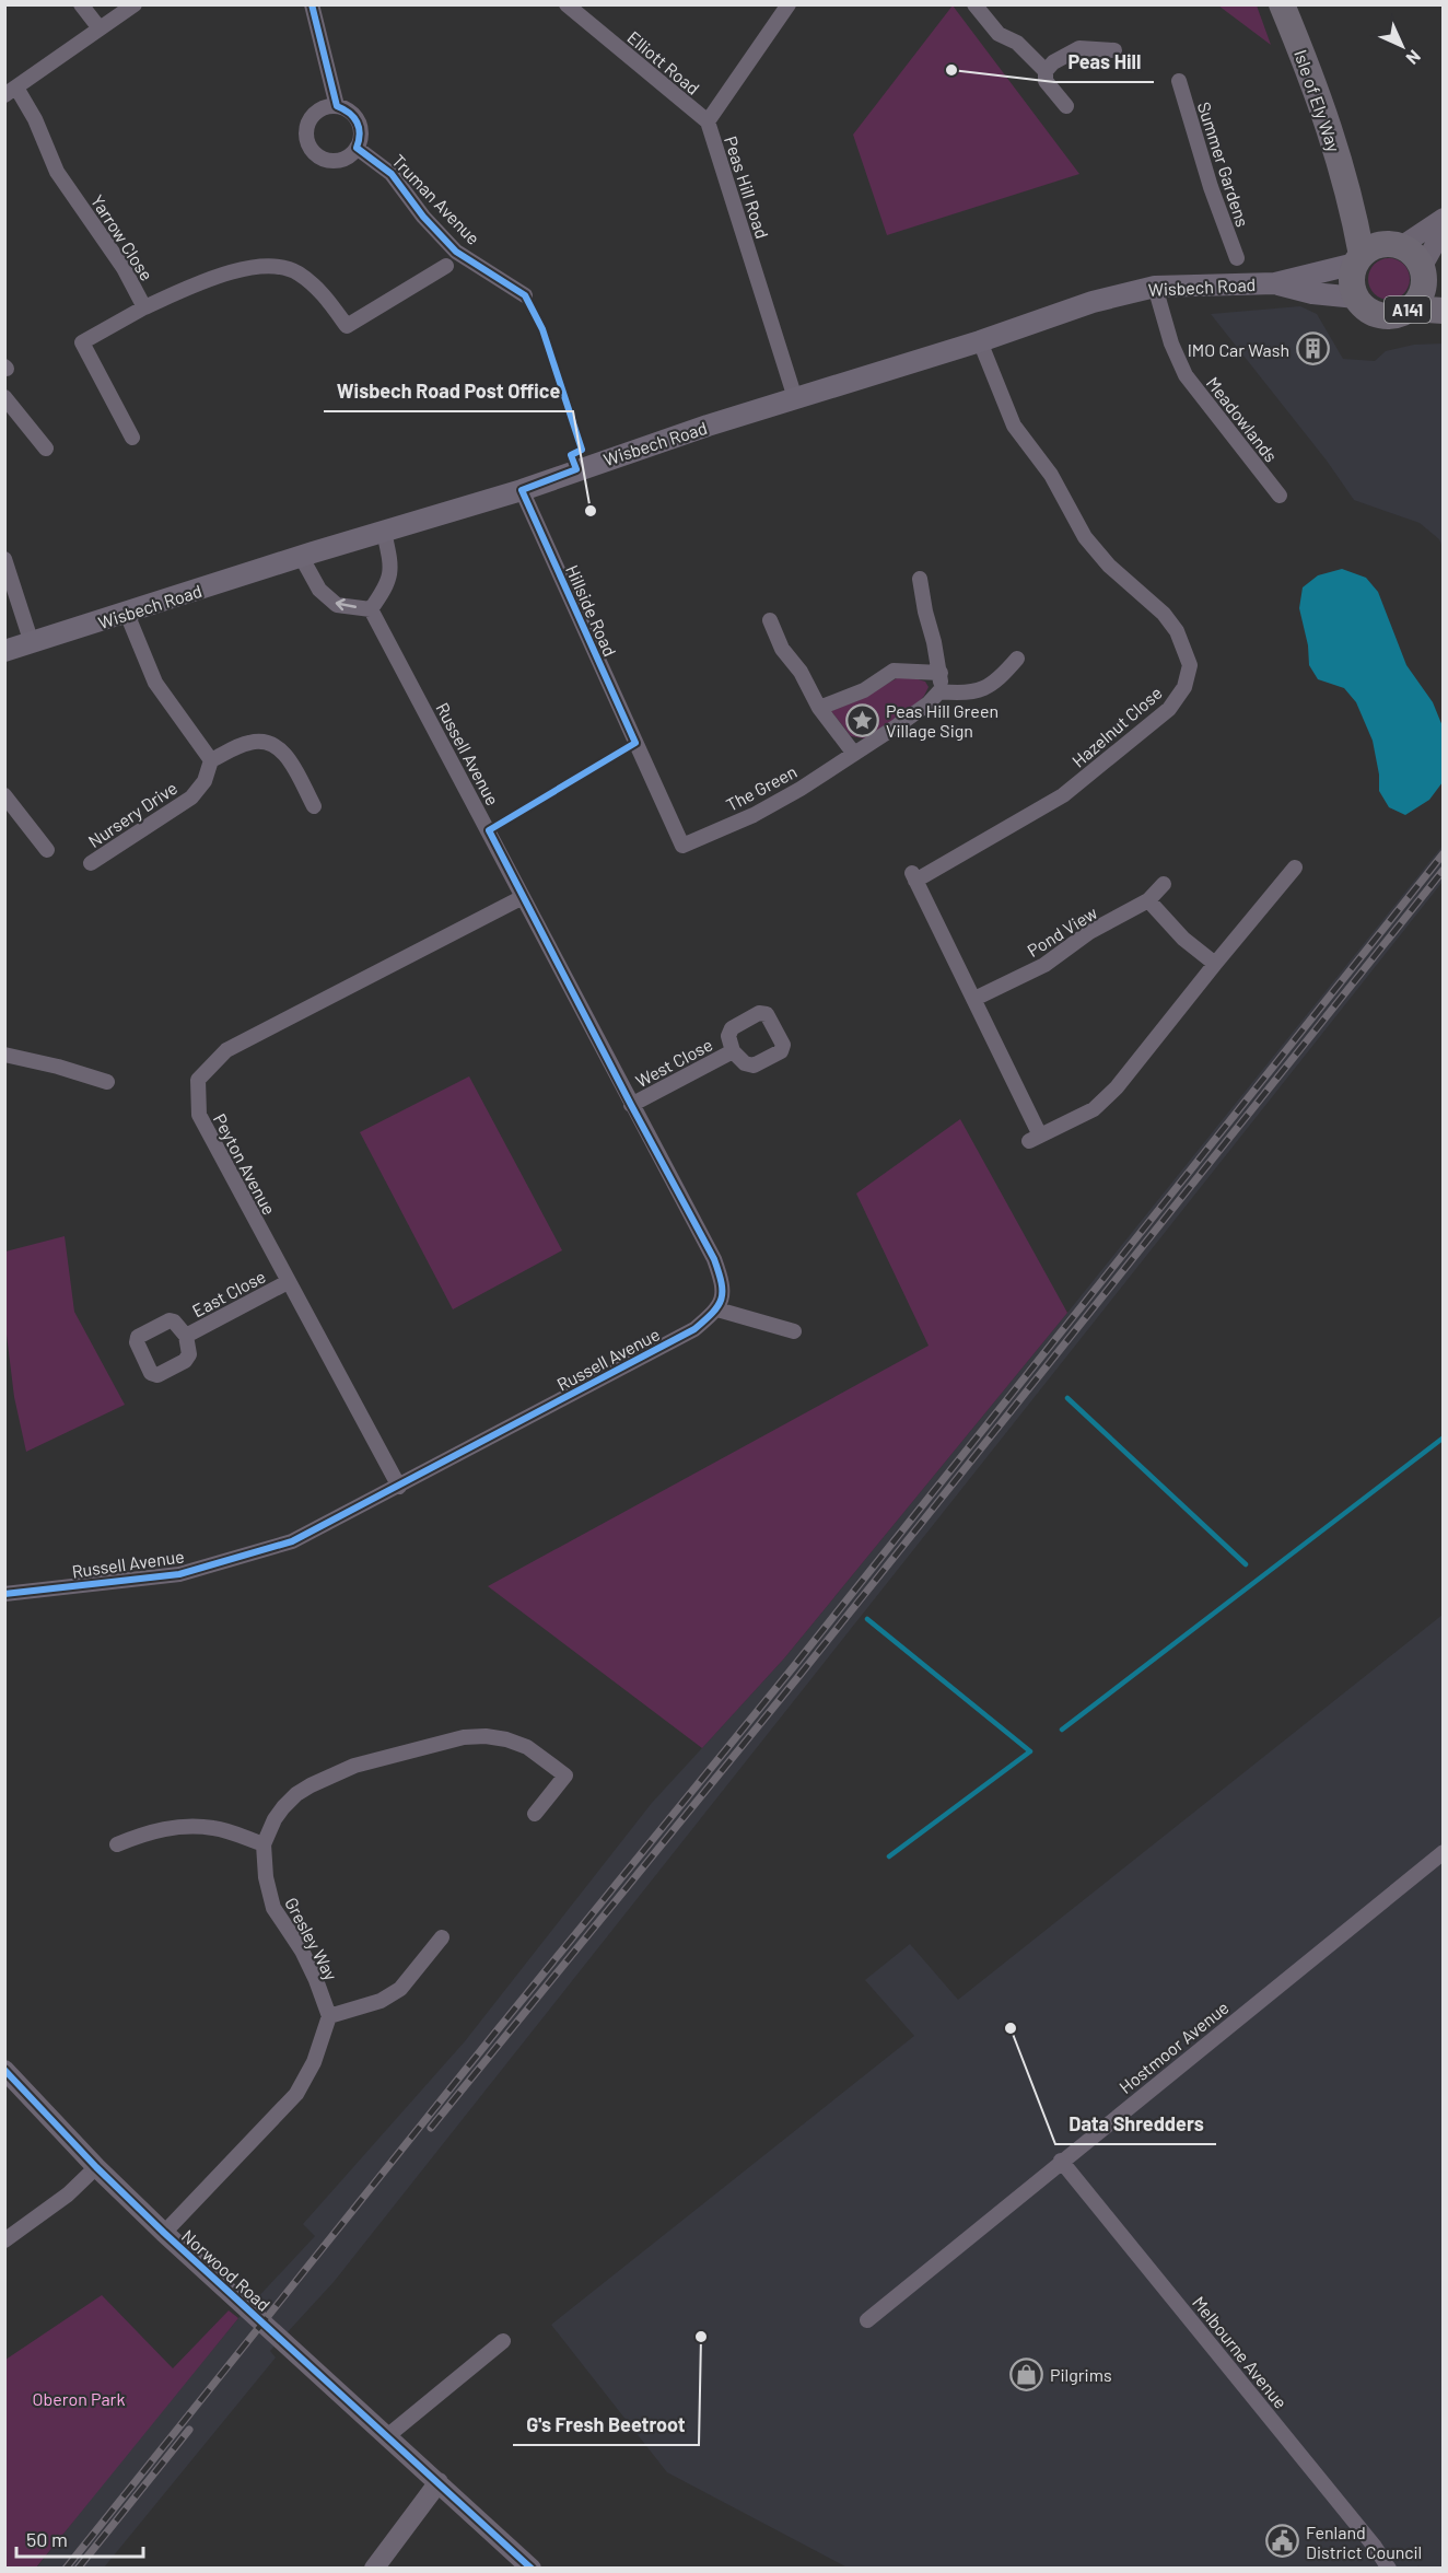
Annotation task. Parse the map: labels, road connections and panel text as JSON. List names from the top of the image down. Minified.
{"streets":{"highway":["Isle of Ely Way","A141"],"main road":["Wisbech Road"],"street":["Elliott Road","Summer Gardens","Peas Hill Road","Truman Avenue","Yarrow Close","Meadowlands","Hillside Road","Hazelnut Close","Russell Avenue","The Green","Nursery Drive","Pond View","West Close","Peyton Avenue","East Close","Gresley Way","Hostmoor Avenue","Norwood Road","Melbourne Avenue"]},"crossings":[["Elliott Road","Peas Hill Road"],["Isle of Ely Way","Wisbech Road"],["Isle of Ely Way","A141"],["Peas Hill Road","Wisbech Road"],["Wisbech Road","A141"],["Wisbech Road","Meadowlands"],["Wisbech Road","Hillside Road"],["Wisbech Road","Hazelnut Close"],["Hillside Road","The Green"],["Hazelnut Close","Pond View"],["Russell Avenue","West Close"],["Russell Avenue","Peyton Avenue"],["Peyton Avenue","East Close"],["Hostmoor Avenue","Melbourne Avenue"]],"parks":["Oberon Park"],"places":{"other":["Peas Hill","Wisbech Road Post Office","Data Shredders","G's Fresh Beetroot"],"building":["IMO Car Wash"],"place":["Peas Hill Green Village Sign"],"shop":["Pilgrims"],"public building":["Fenland District Council"]},"scale_bar":"50 m","north":"bottom right"}
